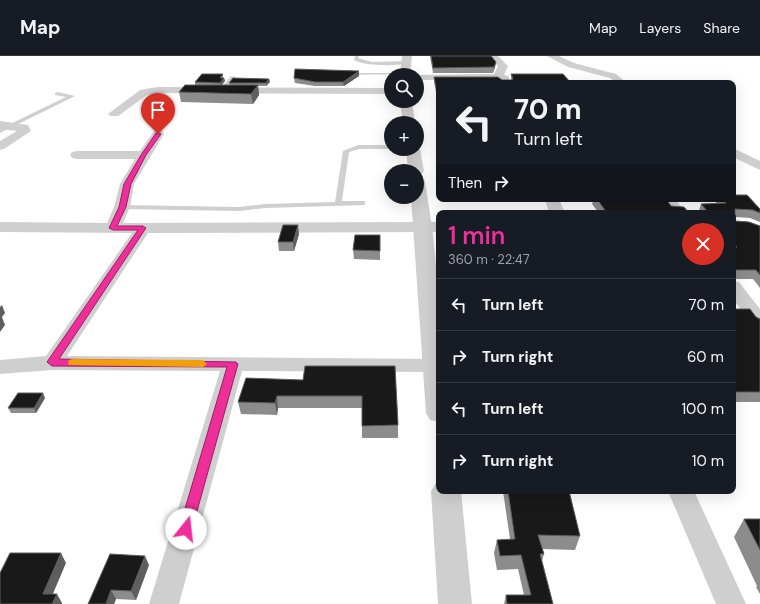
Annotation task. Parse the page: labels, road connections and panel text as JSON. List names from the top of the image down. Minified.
{"page":{"header":"Map","nav":["Map","Layers","Share"],"map_buttons":["+","−"],"turn":["70 m","Turn left"],"then":"Then","heading":["1 min","360 m · 22:47"],"list":[{"name":"Turn left","value":"70 m"},{"name":"Turn right","value":"60 m"},{"name":"Turn left","value":"100 m"},{"name":"Turn right","value":"10 m"}]}}
